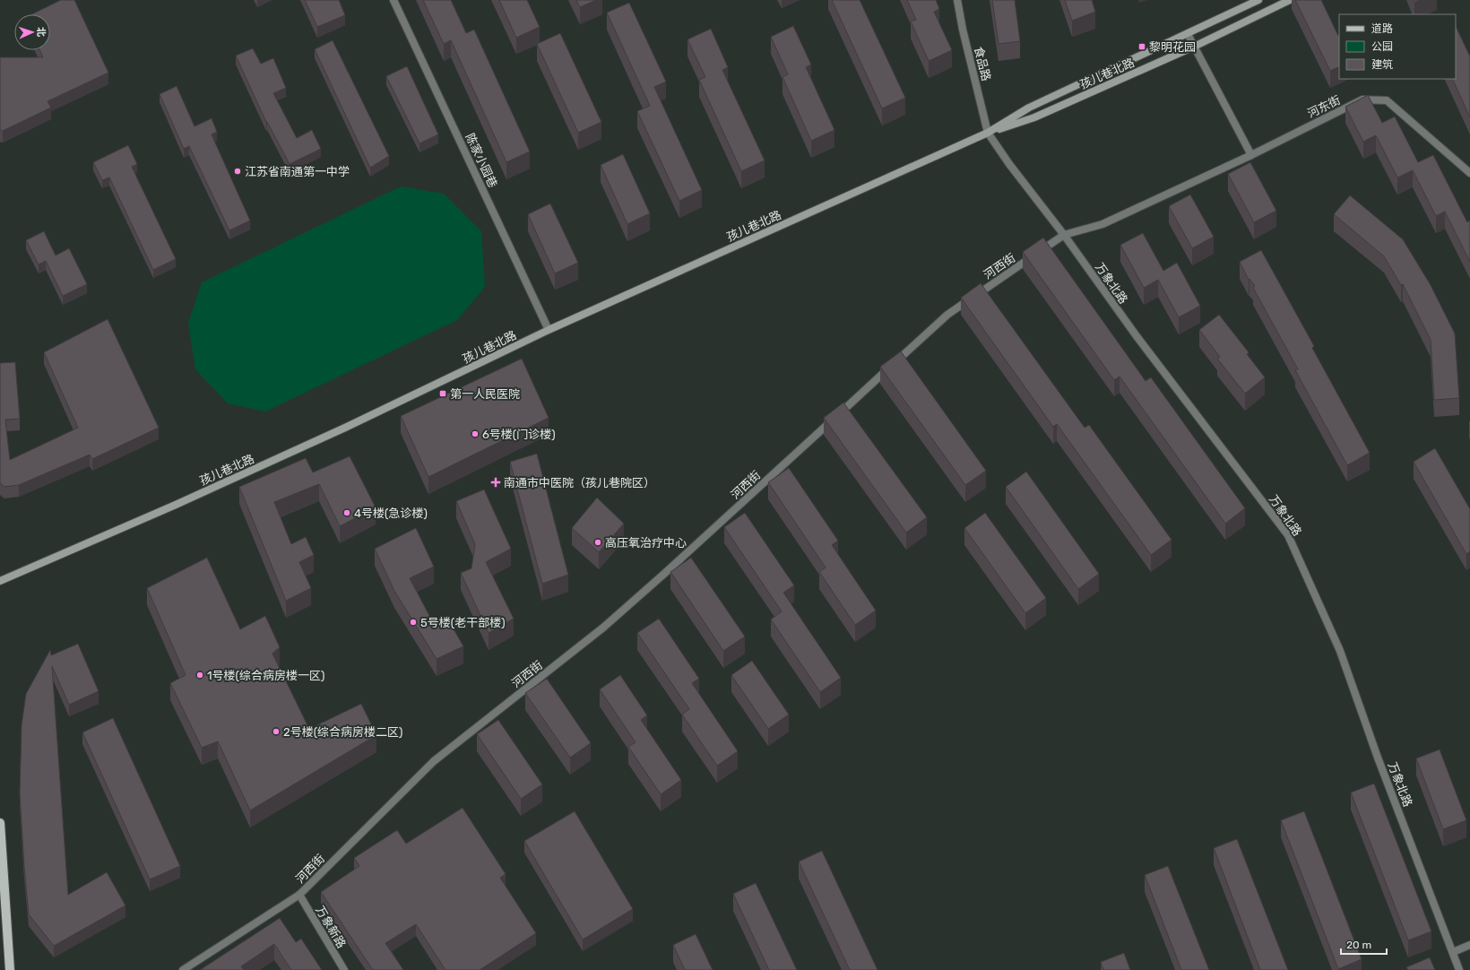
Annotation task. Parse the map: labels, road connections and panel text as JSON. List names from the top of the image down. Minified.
{"streets":{"main road":["孩儿巷北路"],"street":["食品路","河东街","陈家小园巷","河西街","万象北路","万象新路"]},"crossings":[["食品路","孩儿巷北路"],["食品路","万象北路"],["孩儿巷北路","陈家小园巷"],["孩儿巷北路","万象北路"],["河东街","河西街"],["河西街","万象北路"],["河西街","万象新路"]],"places":{"transit":["黎明花园","第一人民医院"],"other":["江苏省南通第一中学","6号楼(门诊楼)","4号楼(急诊楼)","高压氧治疗中心","5号楼(老干部楼)","1号楼(综合病房楼一区)","2号楼(综合病房楼二区)"],"health":["南通市中医院（孩儿巷院区）"]},"legend":["道路","公园","建筑"],"scale_bar":"20 m","north":"right"}
